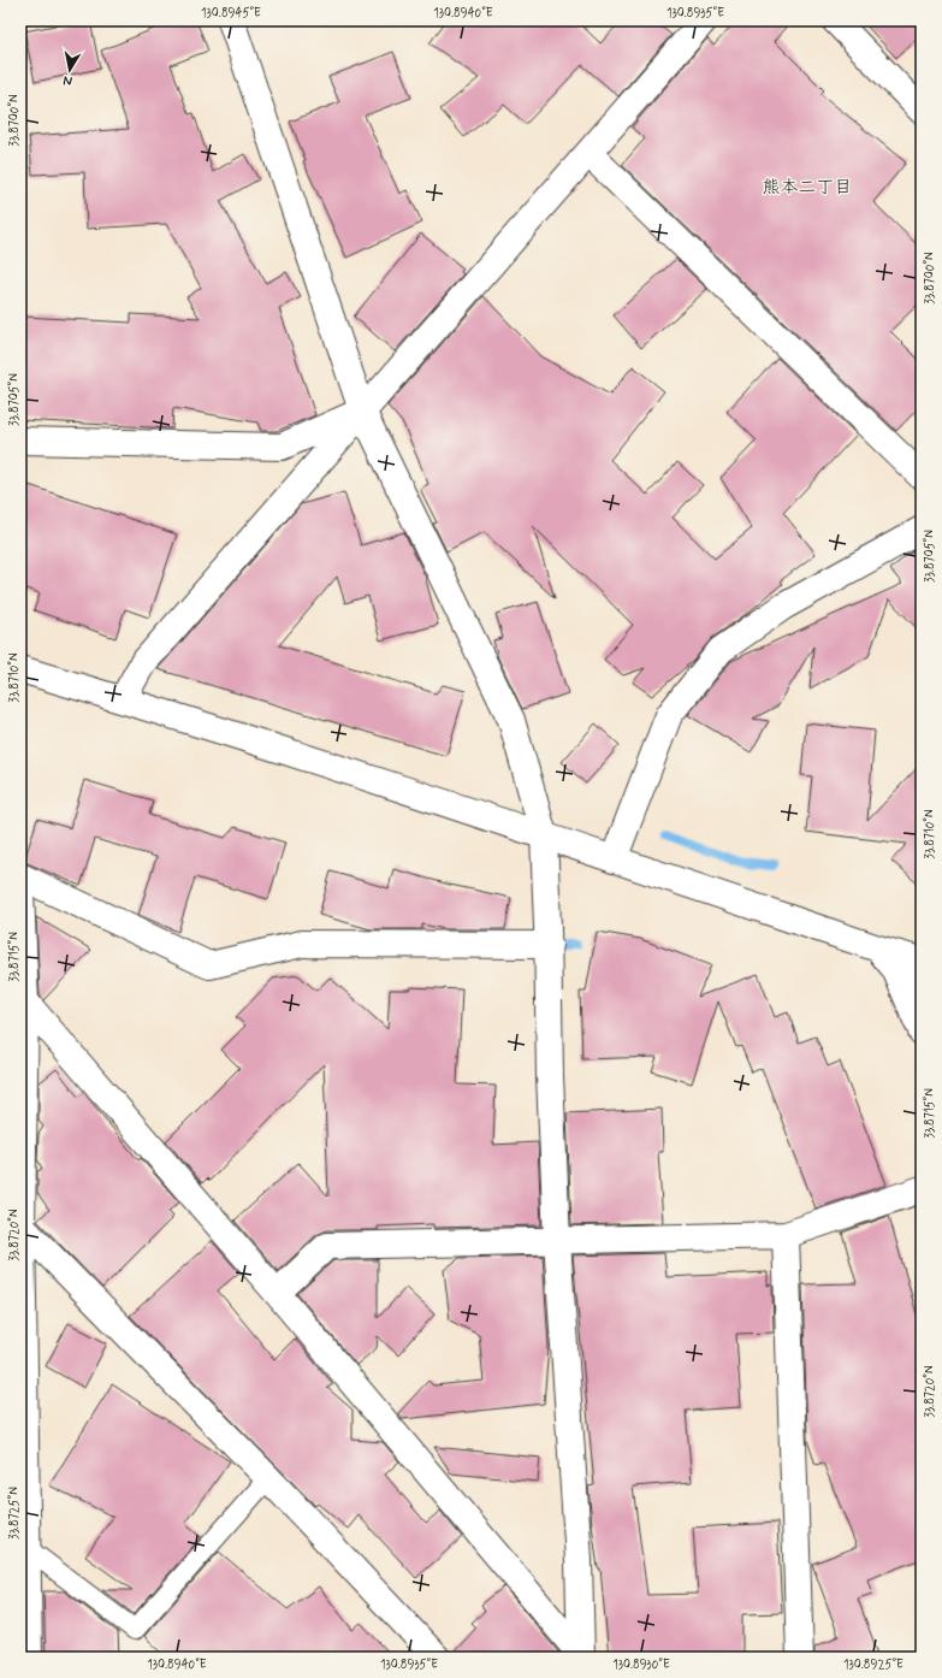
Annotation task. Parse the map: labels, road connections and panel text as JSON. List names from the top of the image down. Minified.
{"districts":["熊本二丁目"],"north":"bottom","coordinates":["130.8945°E","130.8940°E","130.8935°E","33.8700°N","33.8705°N","33.8710°N","33.8715°N","33.8720°N","33.8725°N","130.8930°E","130.8925°E"]}
